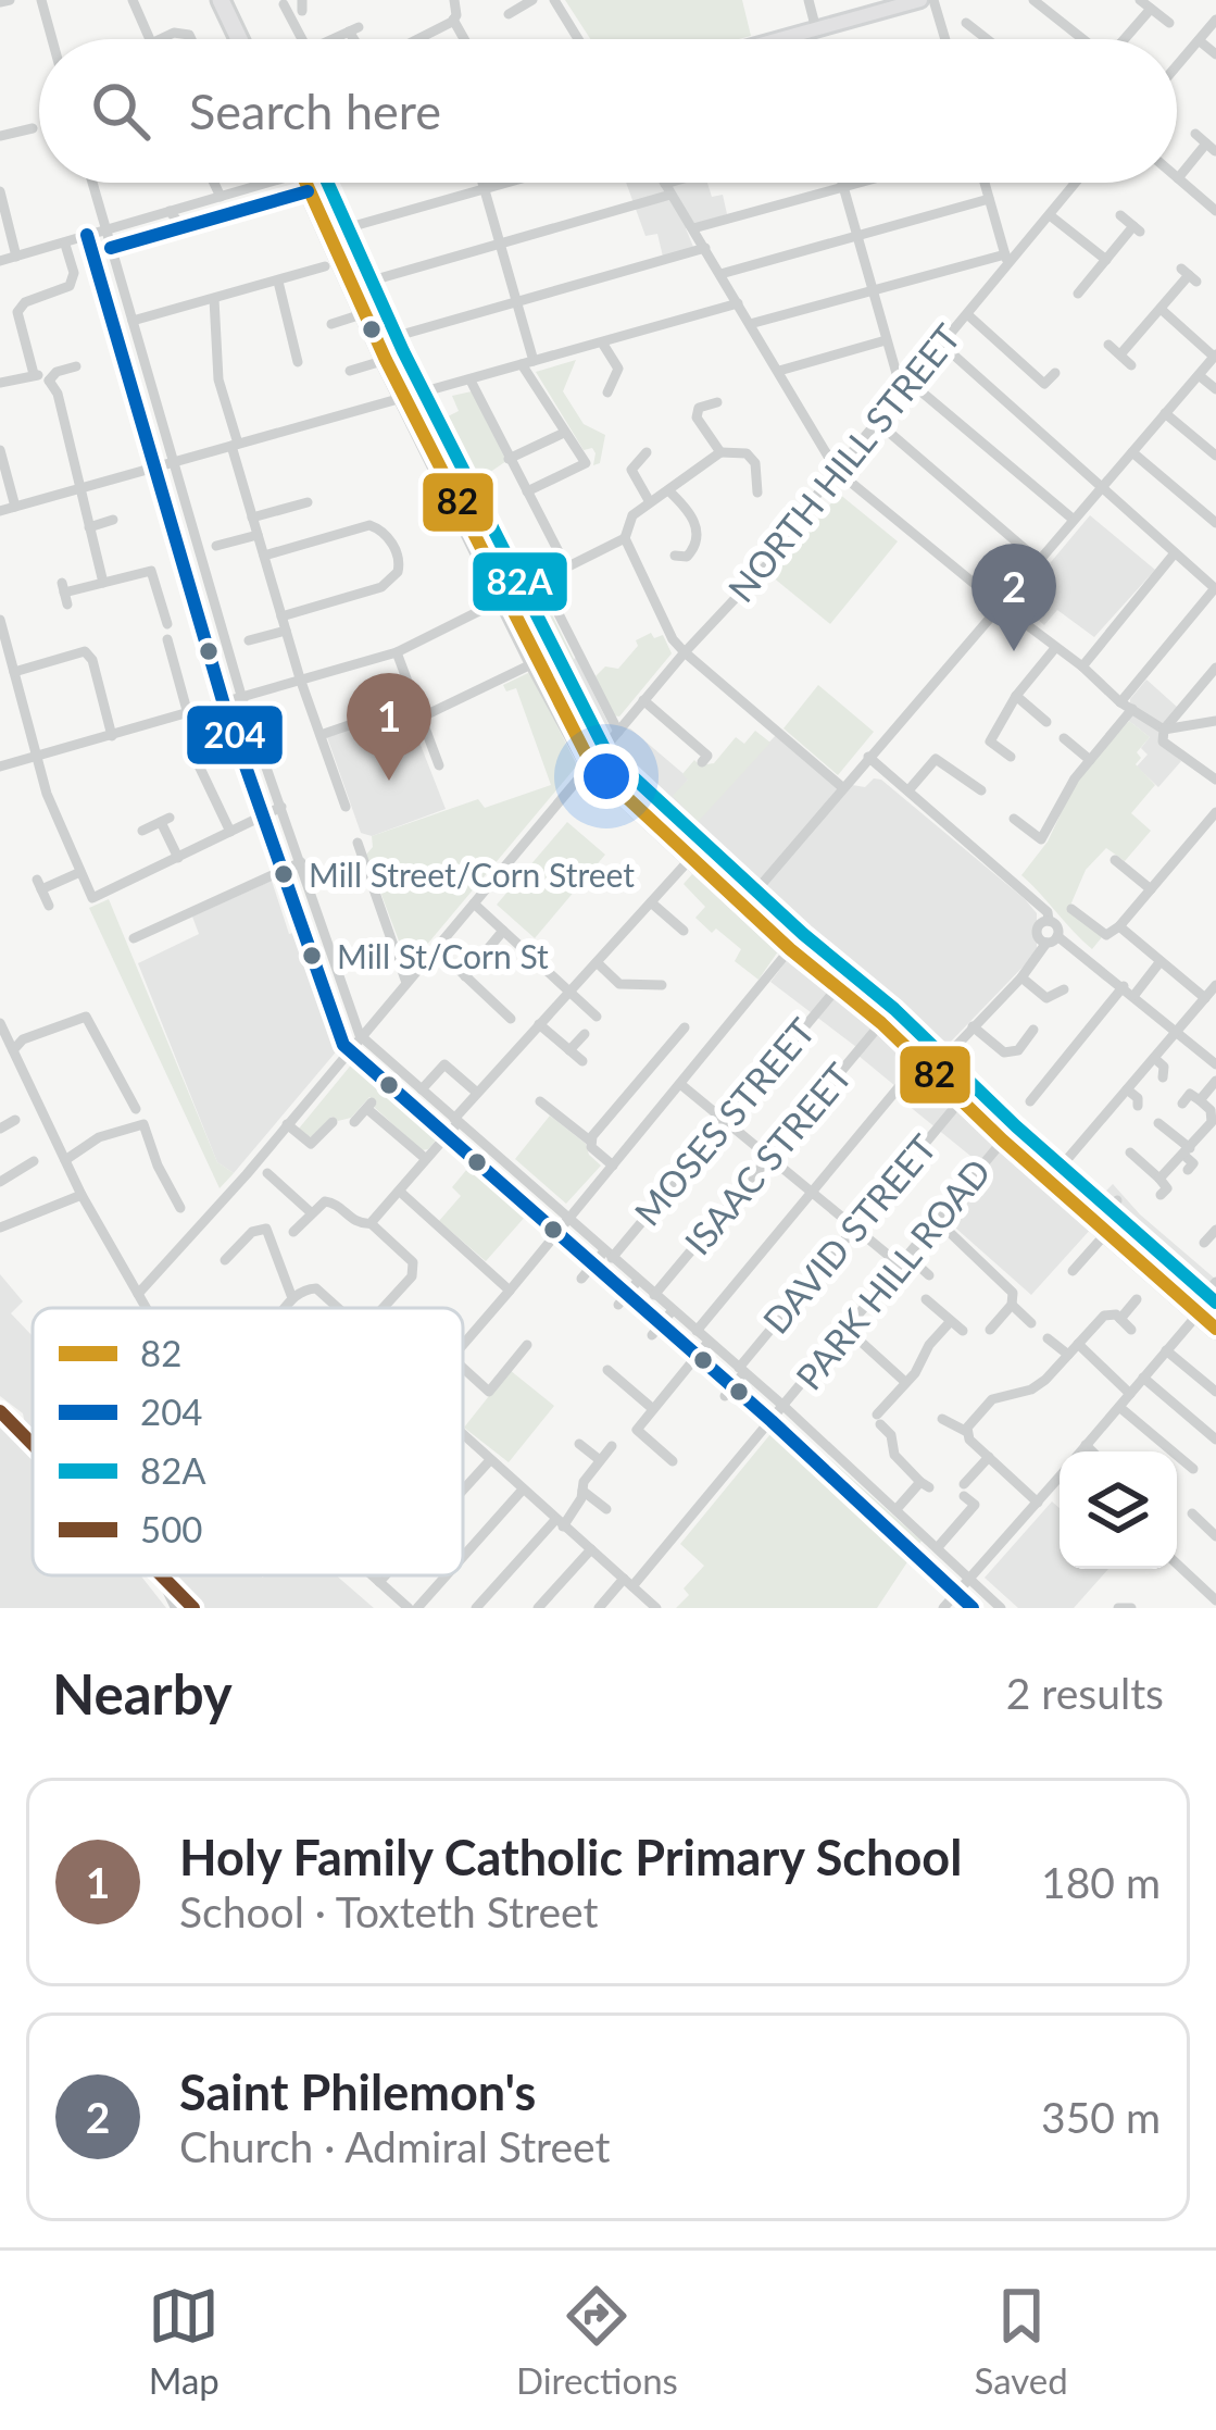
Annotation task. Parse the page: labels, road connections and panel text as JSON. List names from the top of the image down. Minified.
{"streets":{"street":["NORTH HILL STREET","MOSES STREET","ISAAC STREET","DAVID STREET","PARK HILL ROAD"]},"places":["Mill Street/Corn Street","Mill St/Corn St"],"lines":["transit line 82","transit line 82A","transit line 204","transit line 500"],"legend":["82","204","82A","500"],"page":{"search":"Search here","pins":["2","1"],"heading":["Nearby","2 results"],"list":[{"mark":"1","name":"Holy Family Catholic Primary School","note":"School · Toxteth Street","value":"180 m"},{"mark":"2","name":"Saint Philemon's","note":"Church · Admiral Street","value":"350 m"}],"nav":["Map","Directions","Saved"]}}
